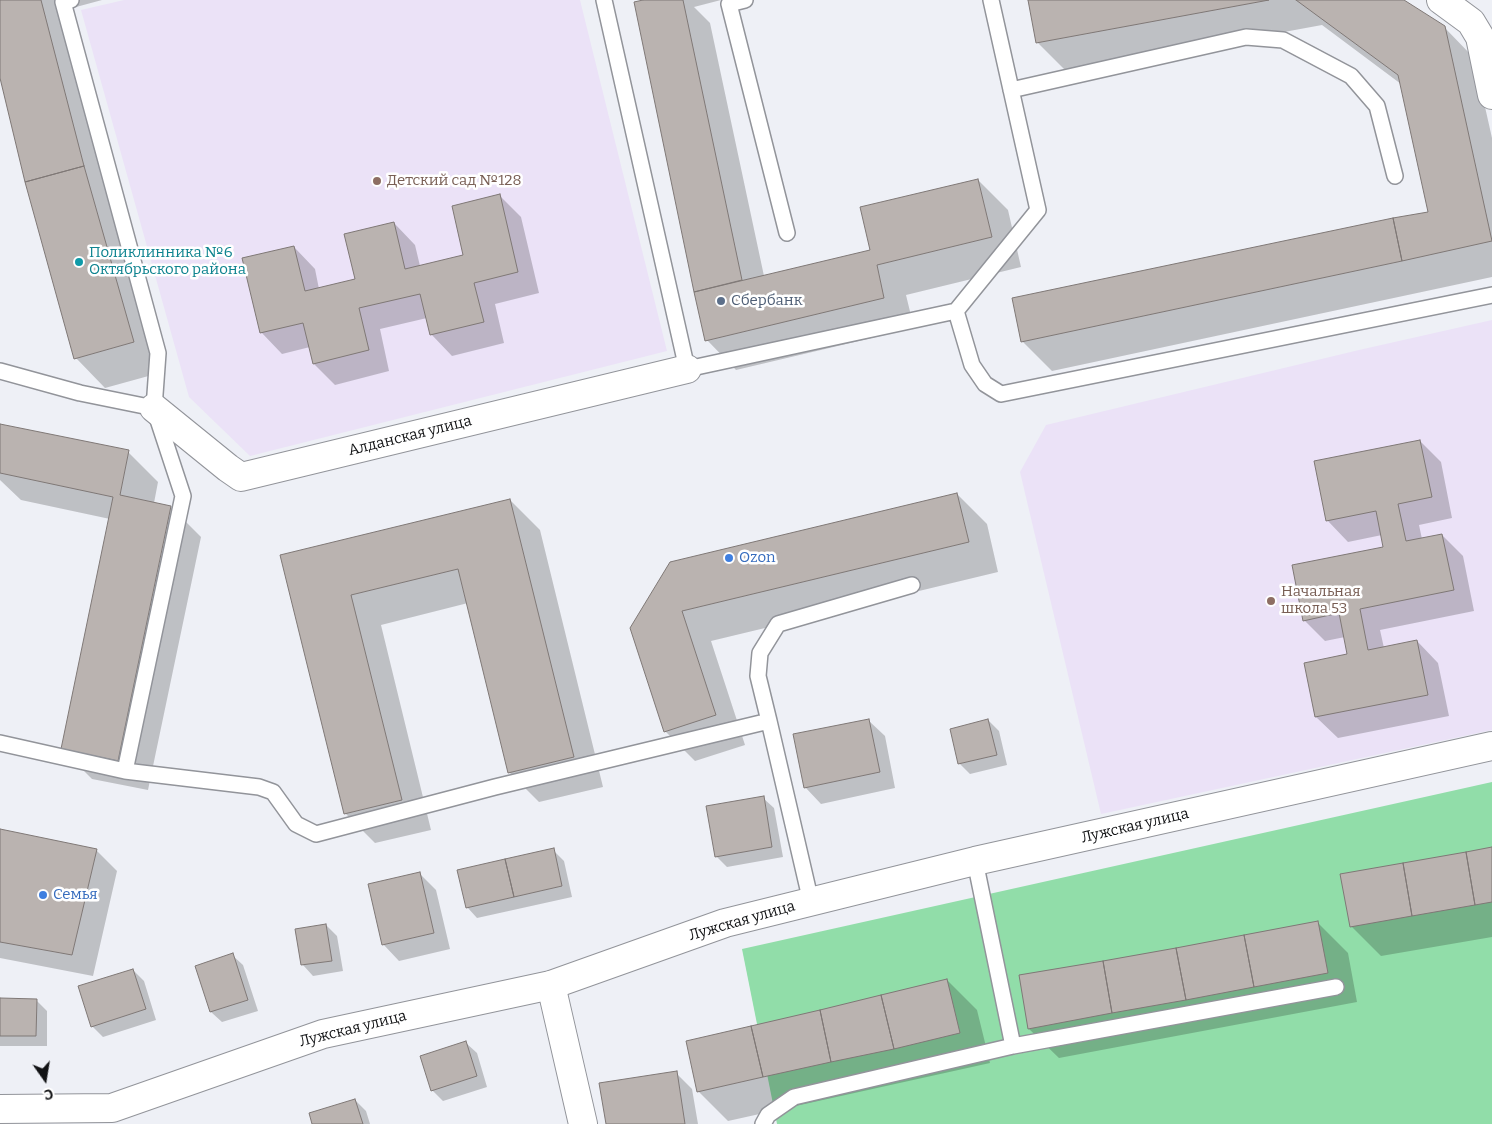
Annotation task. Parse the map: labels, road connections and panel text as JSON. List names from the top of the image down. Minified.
{"streets":{"street":["Алданская улица","Лужская улица"]},"places":["Детский сад №128","Поликлинника №6 Октябрьского района","Сбербанк","Ozon","Начальная школа 53","Семья"],"north":"bottom"}
